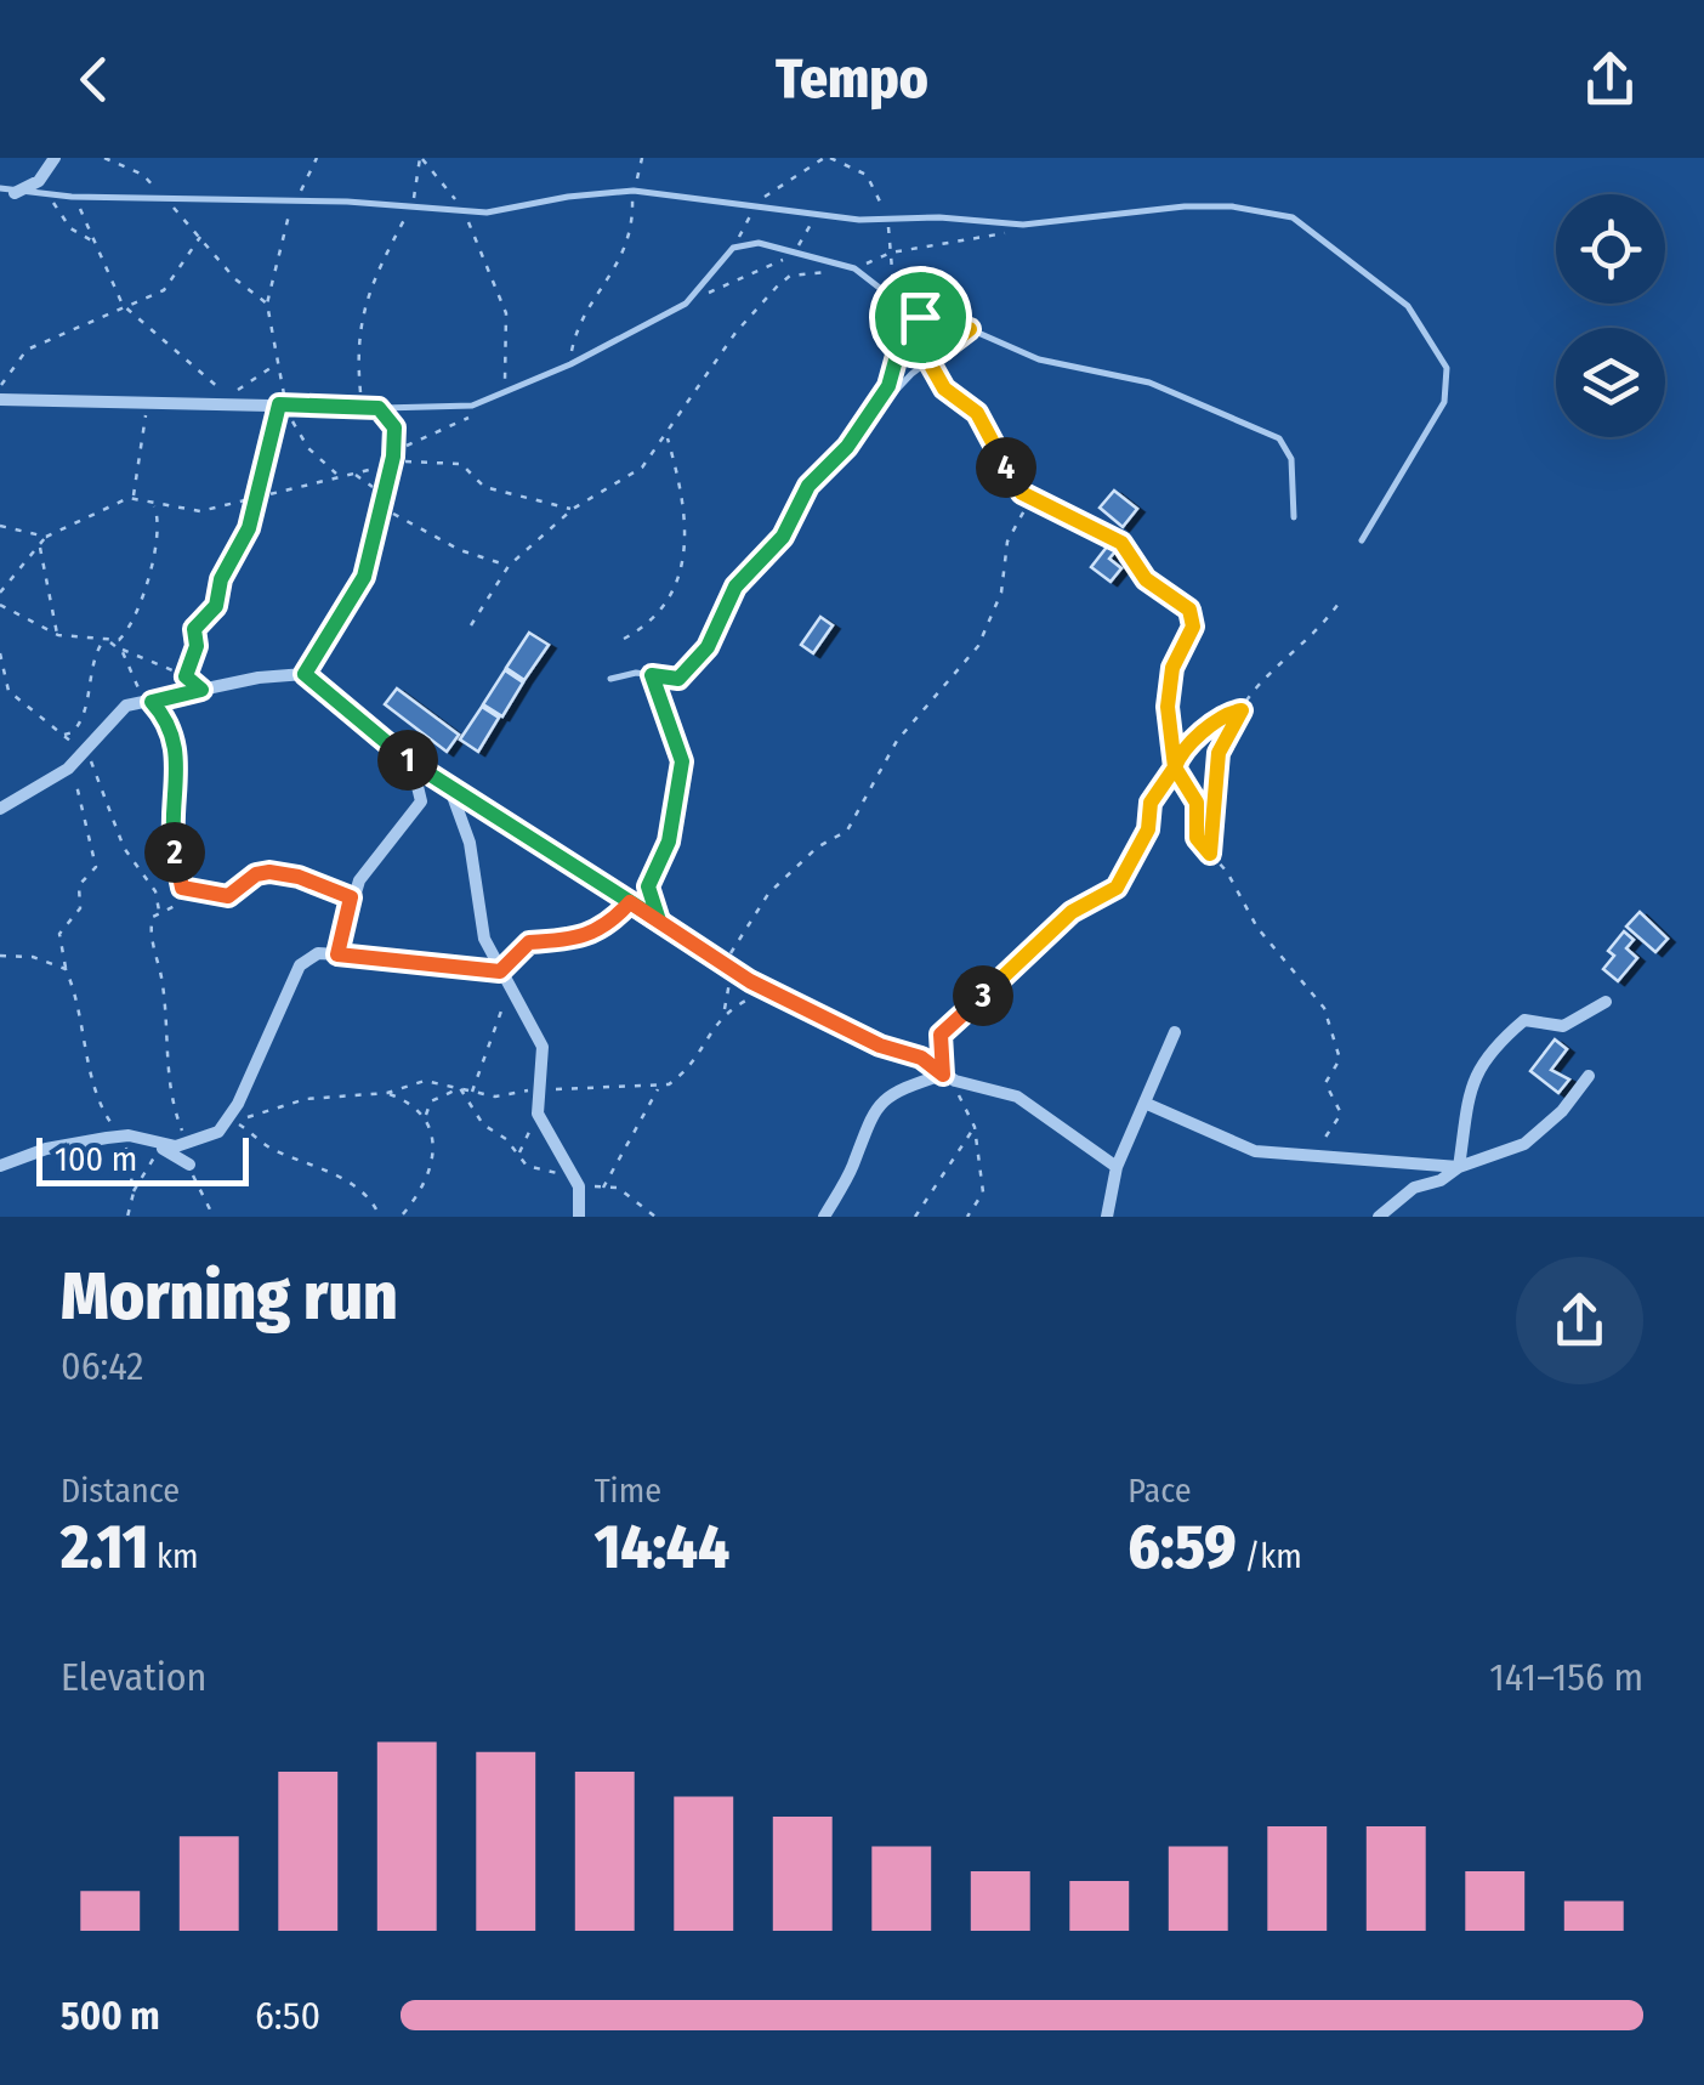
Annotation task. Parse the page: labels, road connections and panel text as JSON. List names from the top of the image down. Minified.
{"scale_bar":"100 m","page":{"header":"Tempo","pins":["4","1","2","3"],"scale":"100 m","heading":["Morning run","06:42"],"stats":[["Distance","2.11 km"],["Time","14:44"],["Pace","6:59 /km"]],"chart":["Elevation","141–156 m"],"list":[{"name":"500 m","note":"6:50"}]}}
